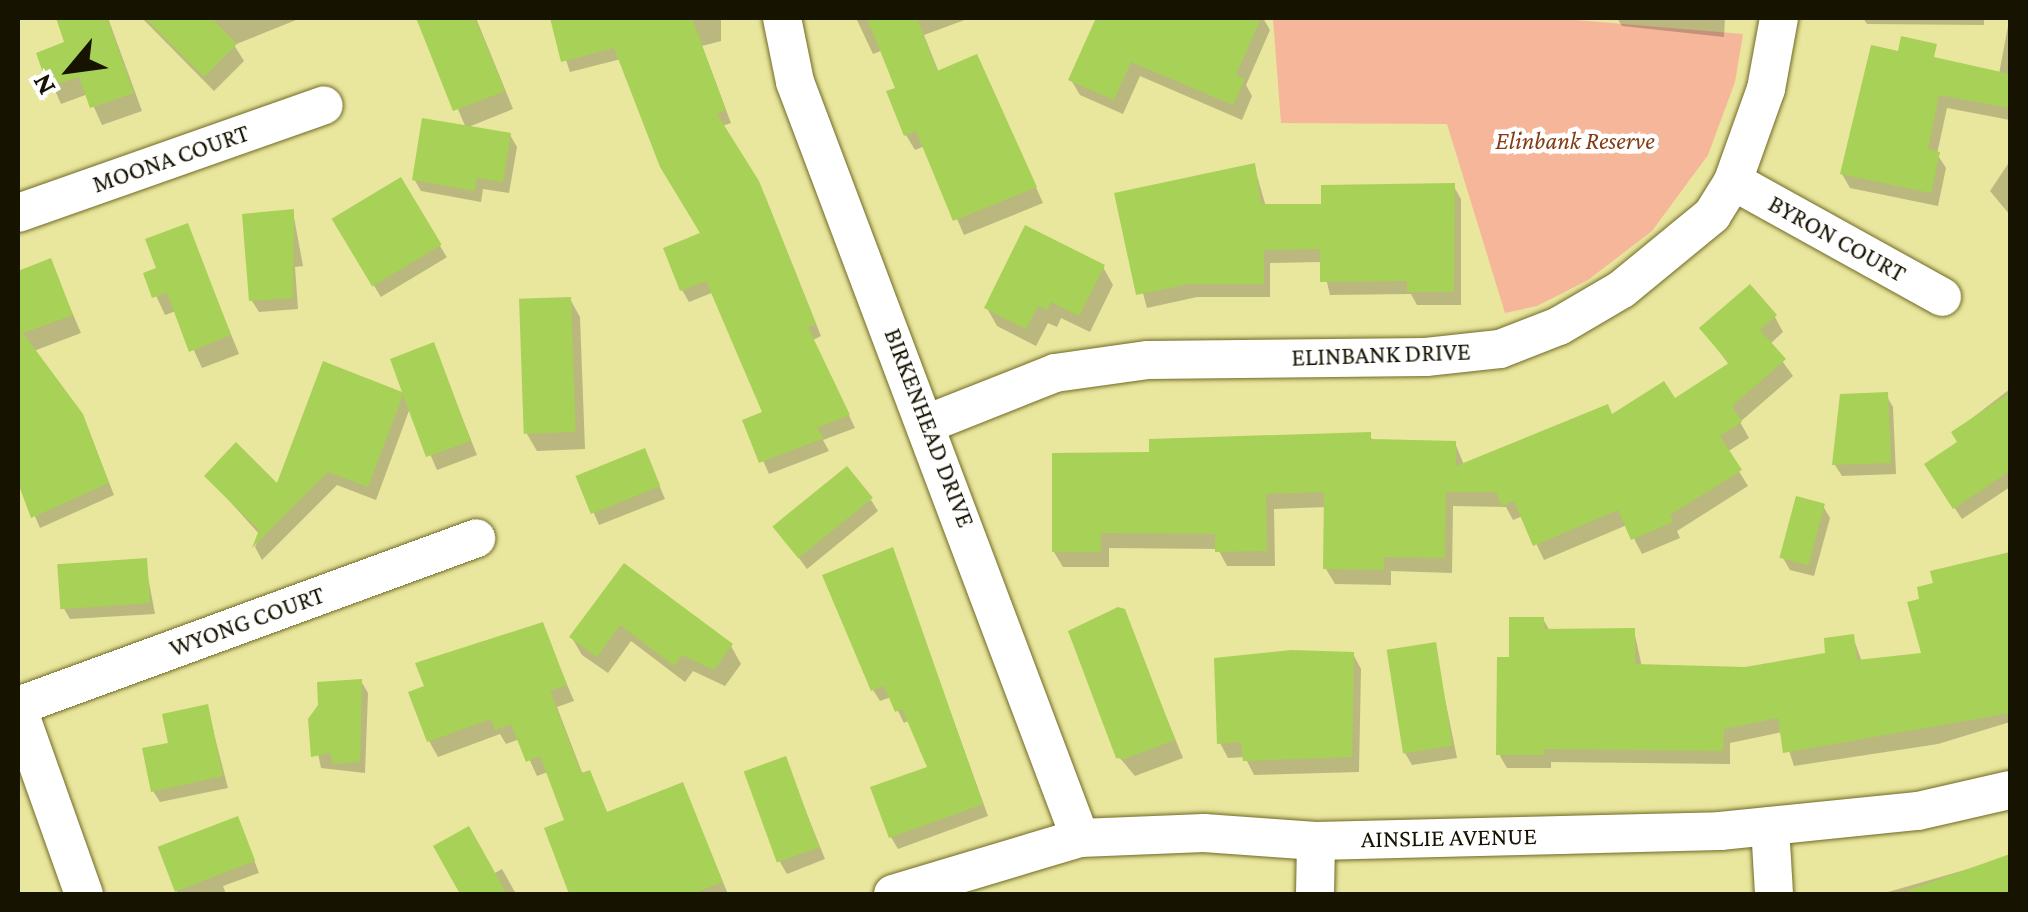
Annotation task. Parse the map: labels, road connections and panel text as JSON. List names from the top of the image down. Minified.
{"streets":{"street":["MOONA COURT","BYRON COURT","ELINBANK DRIVE","BIRKENHEAD DRIVE","WYONG COURT","AINSLIE AVENUE"]},"crossings":[["BYRON COURT","ELINBANK DRIVE"],["ELINBANK DRIVE","BIRKENHEAD DRIVE"],["BIRKENHEAD DRIVE","AINSLIE AVENUE"]],"parks":["Elinbank Reserve"],"north":"bottom left"}
